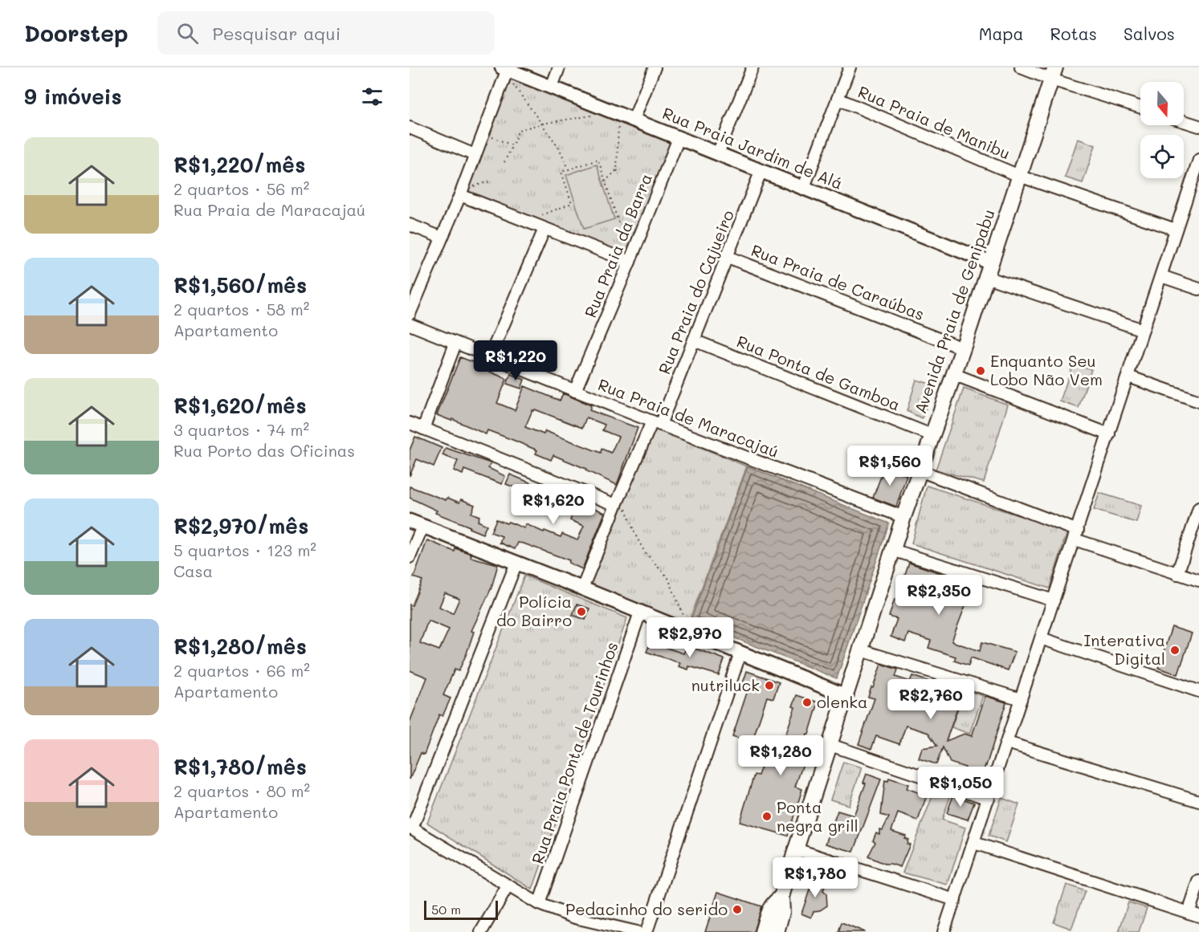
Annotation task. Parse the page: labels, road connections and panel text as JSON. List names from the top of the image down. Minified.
{"streets":{"main road":["Avenida Praia de Genipabu"],"street":["Rua Praia de Manibu","Rua Praia Jardim de Alá","Rua Praia da Barra","Rua Praia de Caraúbas","Rua Praia do Cajueiro","Rua Ponta de Gamboa","Rua Praia de Maracajaú","Rua Praia Ponta de Tourinhos"]},"crossings":[["Rua Praia de Manibu","Avenida Praia de Genipabu"],["Rua Praia Jardim de Alá","Rua Praia da Barra"],["Rua Praia Jardim de Alá","Rua Praia do Cajueiro"],["Rua Praia Jardim de Alá","Avenida Praia de Genipabu"],["Rua Praia da Barra","Rua Praia de Maracajaú"],["Rua Praia de Caraúbas","Rua Praia do Cajueiro"],["Rua Praia de Caraúbas","Avenida Praia de Genipabu"],["Rua Praia do Cajueiro","Rua Ponta de Gamboa"],["Rua Praia do Cajueiro","Rua Praia de Maracajaú"],["Avenida Praia de Genipabu","Rua Ponta de Gamboa"],["Avenida Praia de Genipabu","Rua Praia de Maracajaú"]],"places":["Enquanto Seu Lobo Não Vem","Polícia do Bairro","Interativa Digital","nutriluck","olenka","Ponta negra grill","Pedacinho do serido"],"scale_bar":"50 m","north":"bottom","page":{"header":"Doorstep","search":"Pesquisar aqui","nav":["Mapa","Rotas","Salvos"],"heading":"9 imóveis","list":[{"name":"R$1,220/mês","note":"2 quartos · 56 m² · Rua Praia de Maracajaú"},{"name":"R$1,560/mês","note":"2 quartos · 58 m² · Apartamento"},{"name":"R$1,620/mês","note":"3 quartos · 74 m² · Rua Porto das Oficinas"},{"name":"R$2,970/mês","note":"5 quartos · 123 m² · Casa"},{"name":"R$1,280/mês","note":"2 quartos · 66 m² · Apartamento"},{"name":"R$1,780/mês","note":"2 quartos · 80 m² · Apartamento"}],"price":["R$1,220","R$1,560","R$1,620","R$2,350","R$2,970","R$2,760","R$1,280","R$1,050","R$1,780"],"scale":"50 m"}}
